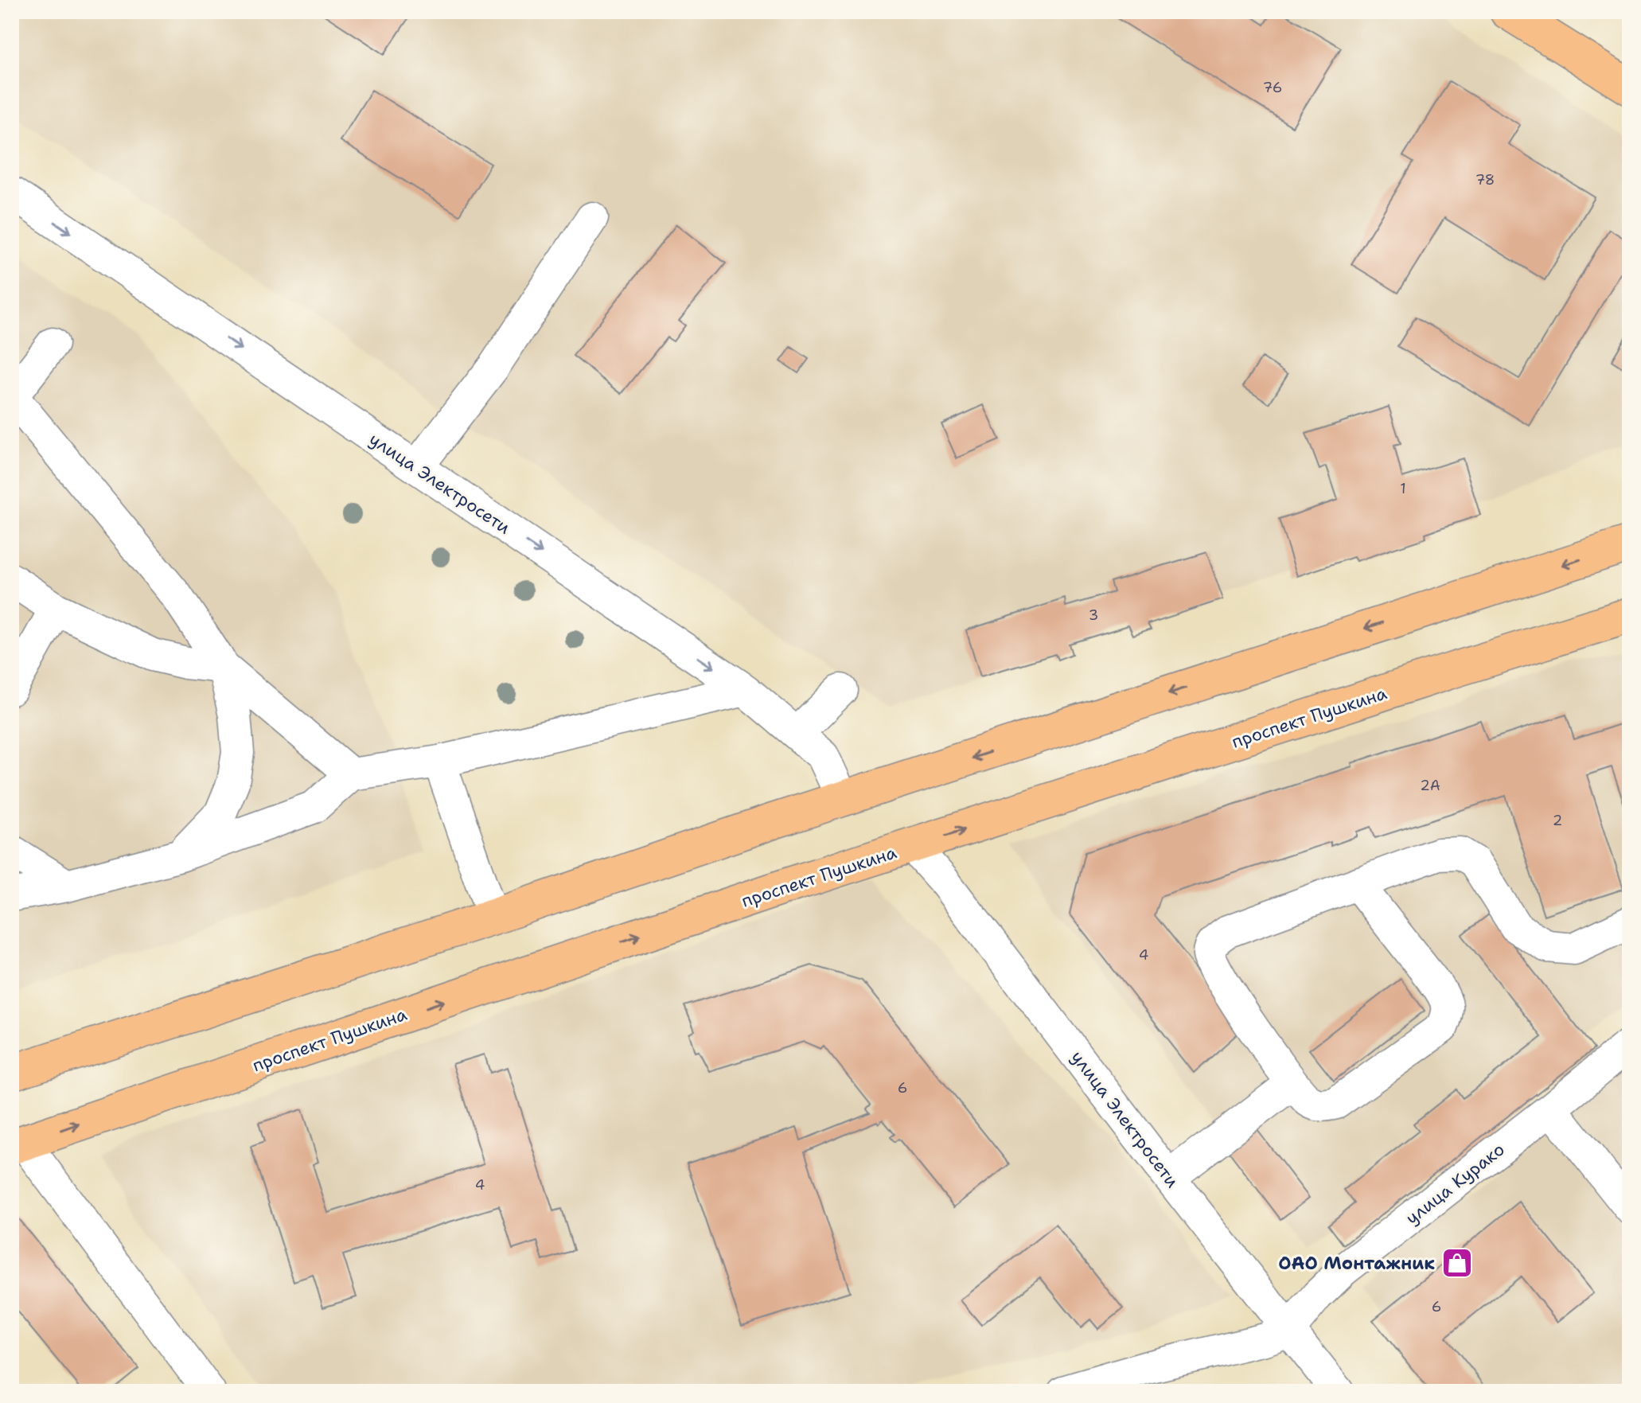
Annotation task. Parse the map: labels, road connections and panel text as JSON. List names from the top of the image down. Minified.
{"streets":{"main road":["проспект Пушкина"],"street":["улица Электросети","улица Курако"]},"crossings":[["улица Электросети","проспект Пушкина"],["улица Электросети","улица Курако"]],"places":{"shop":["ОАО Монтажник"]},"house_numbers":["76","78","1","3","2А","2","4","6","4","6"]}
